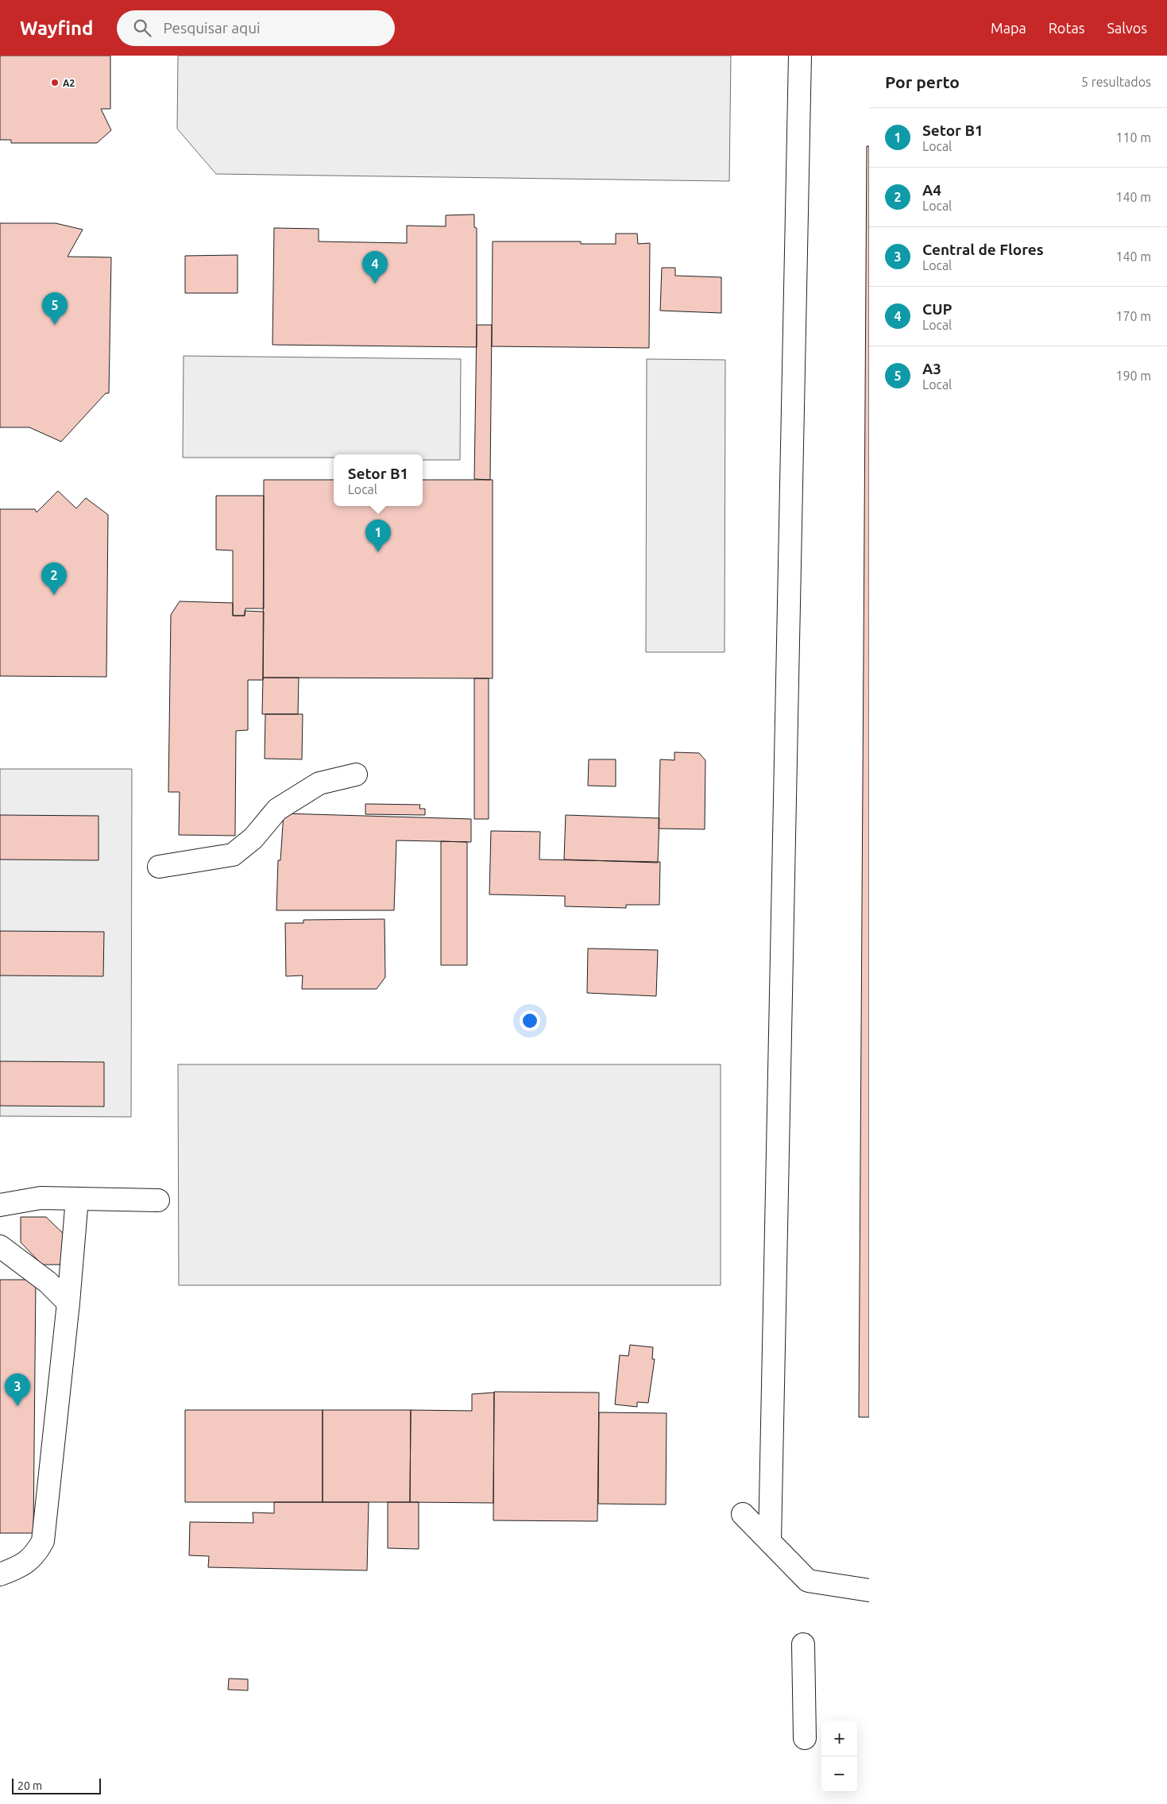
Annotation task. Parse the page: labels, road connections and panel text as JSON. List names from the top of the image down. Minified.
{"places":["A2"],"scale_bar":"20 m","page":{"header":"Wayfind","search":"Pesquisar aqui","nav":["Mapa","Rotas","Salvos"],"heading":["Por perto","5 resultados"],"list":[{"mark":"1","name":"Setor B1","note":"Local","value":"110 m"},{"mark":"2","name":"A4","note":"Local","value":"140 m"},{"mark":"3","name":"Central de Flores","note":"Local","value":"140 m"},{"mark":"4","name":"CUP","note":"Local","value":"170 m"},{"mark":"5","name":"A3","note":"Local","value":"190 m"}],"pins":["4","5","1","2","3"],"popup":["Setor B1","Local"],"map_buttons":["+","−"],"scale":"20 m"}}
